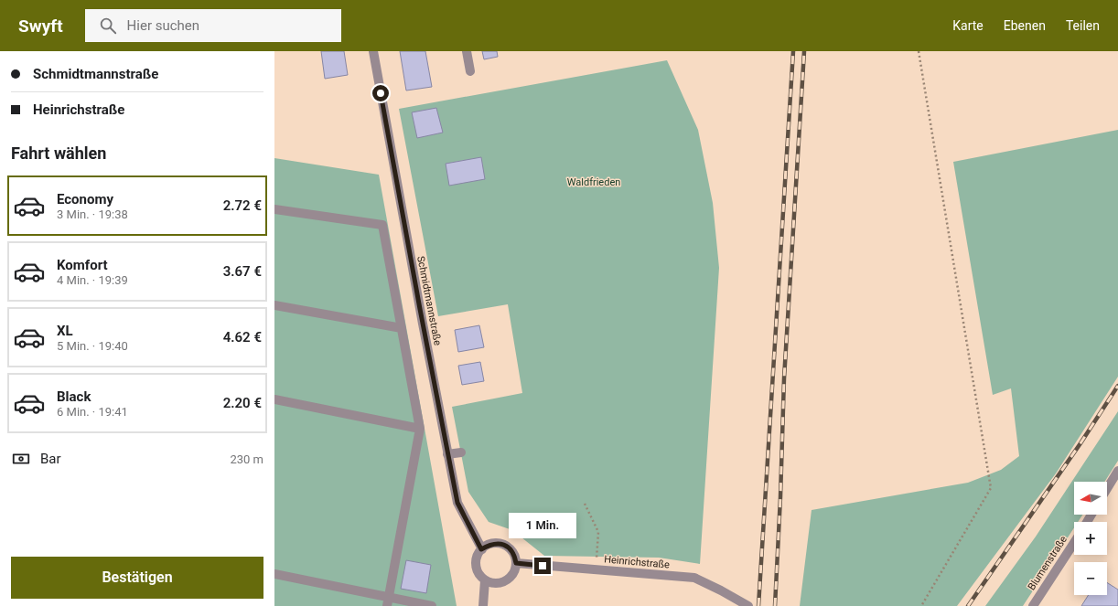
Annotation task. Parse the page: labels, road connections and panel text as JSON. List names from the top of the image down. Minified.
{"streets":{"street":["Schmidtmannstraße","Heinrichstraße","Blumenstraße"]},"crossings":[["Schmidtmannstraße","Heinrichstraße"]],"parks":["Waldfrieden"],"north":"left","page":{"header":"Swyft","search":"Hier suchen","nav":["Karte","Ebenen","Teilen"],"banner":["Schmidtmannstraße","Heinrichstraße"],"heading":"Fahrt wählen","list":[{"name":"Economy","note":"3 Min. · 19:38","value":"2.72 €"},{"name":"Komfort","note":"4 Min. · 19:39","value":"3.67 €"},{"name":"XL","note":"5 Min. · 19:40","value":"4.62 €"},{"name":"Black","note":"6 Min. · 19:41","value":"2.20 €"}],"pay":["Bar","230 m"],"map_buttons":["+","−"],"bubble":"1 Min.","buttons":"Bestätigen"}}
